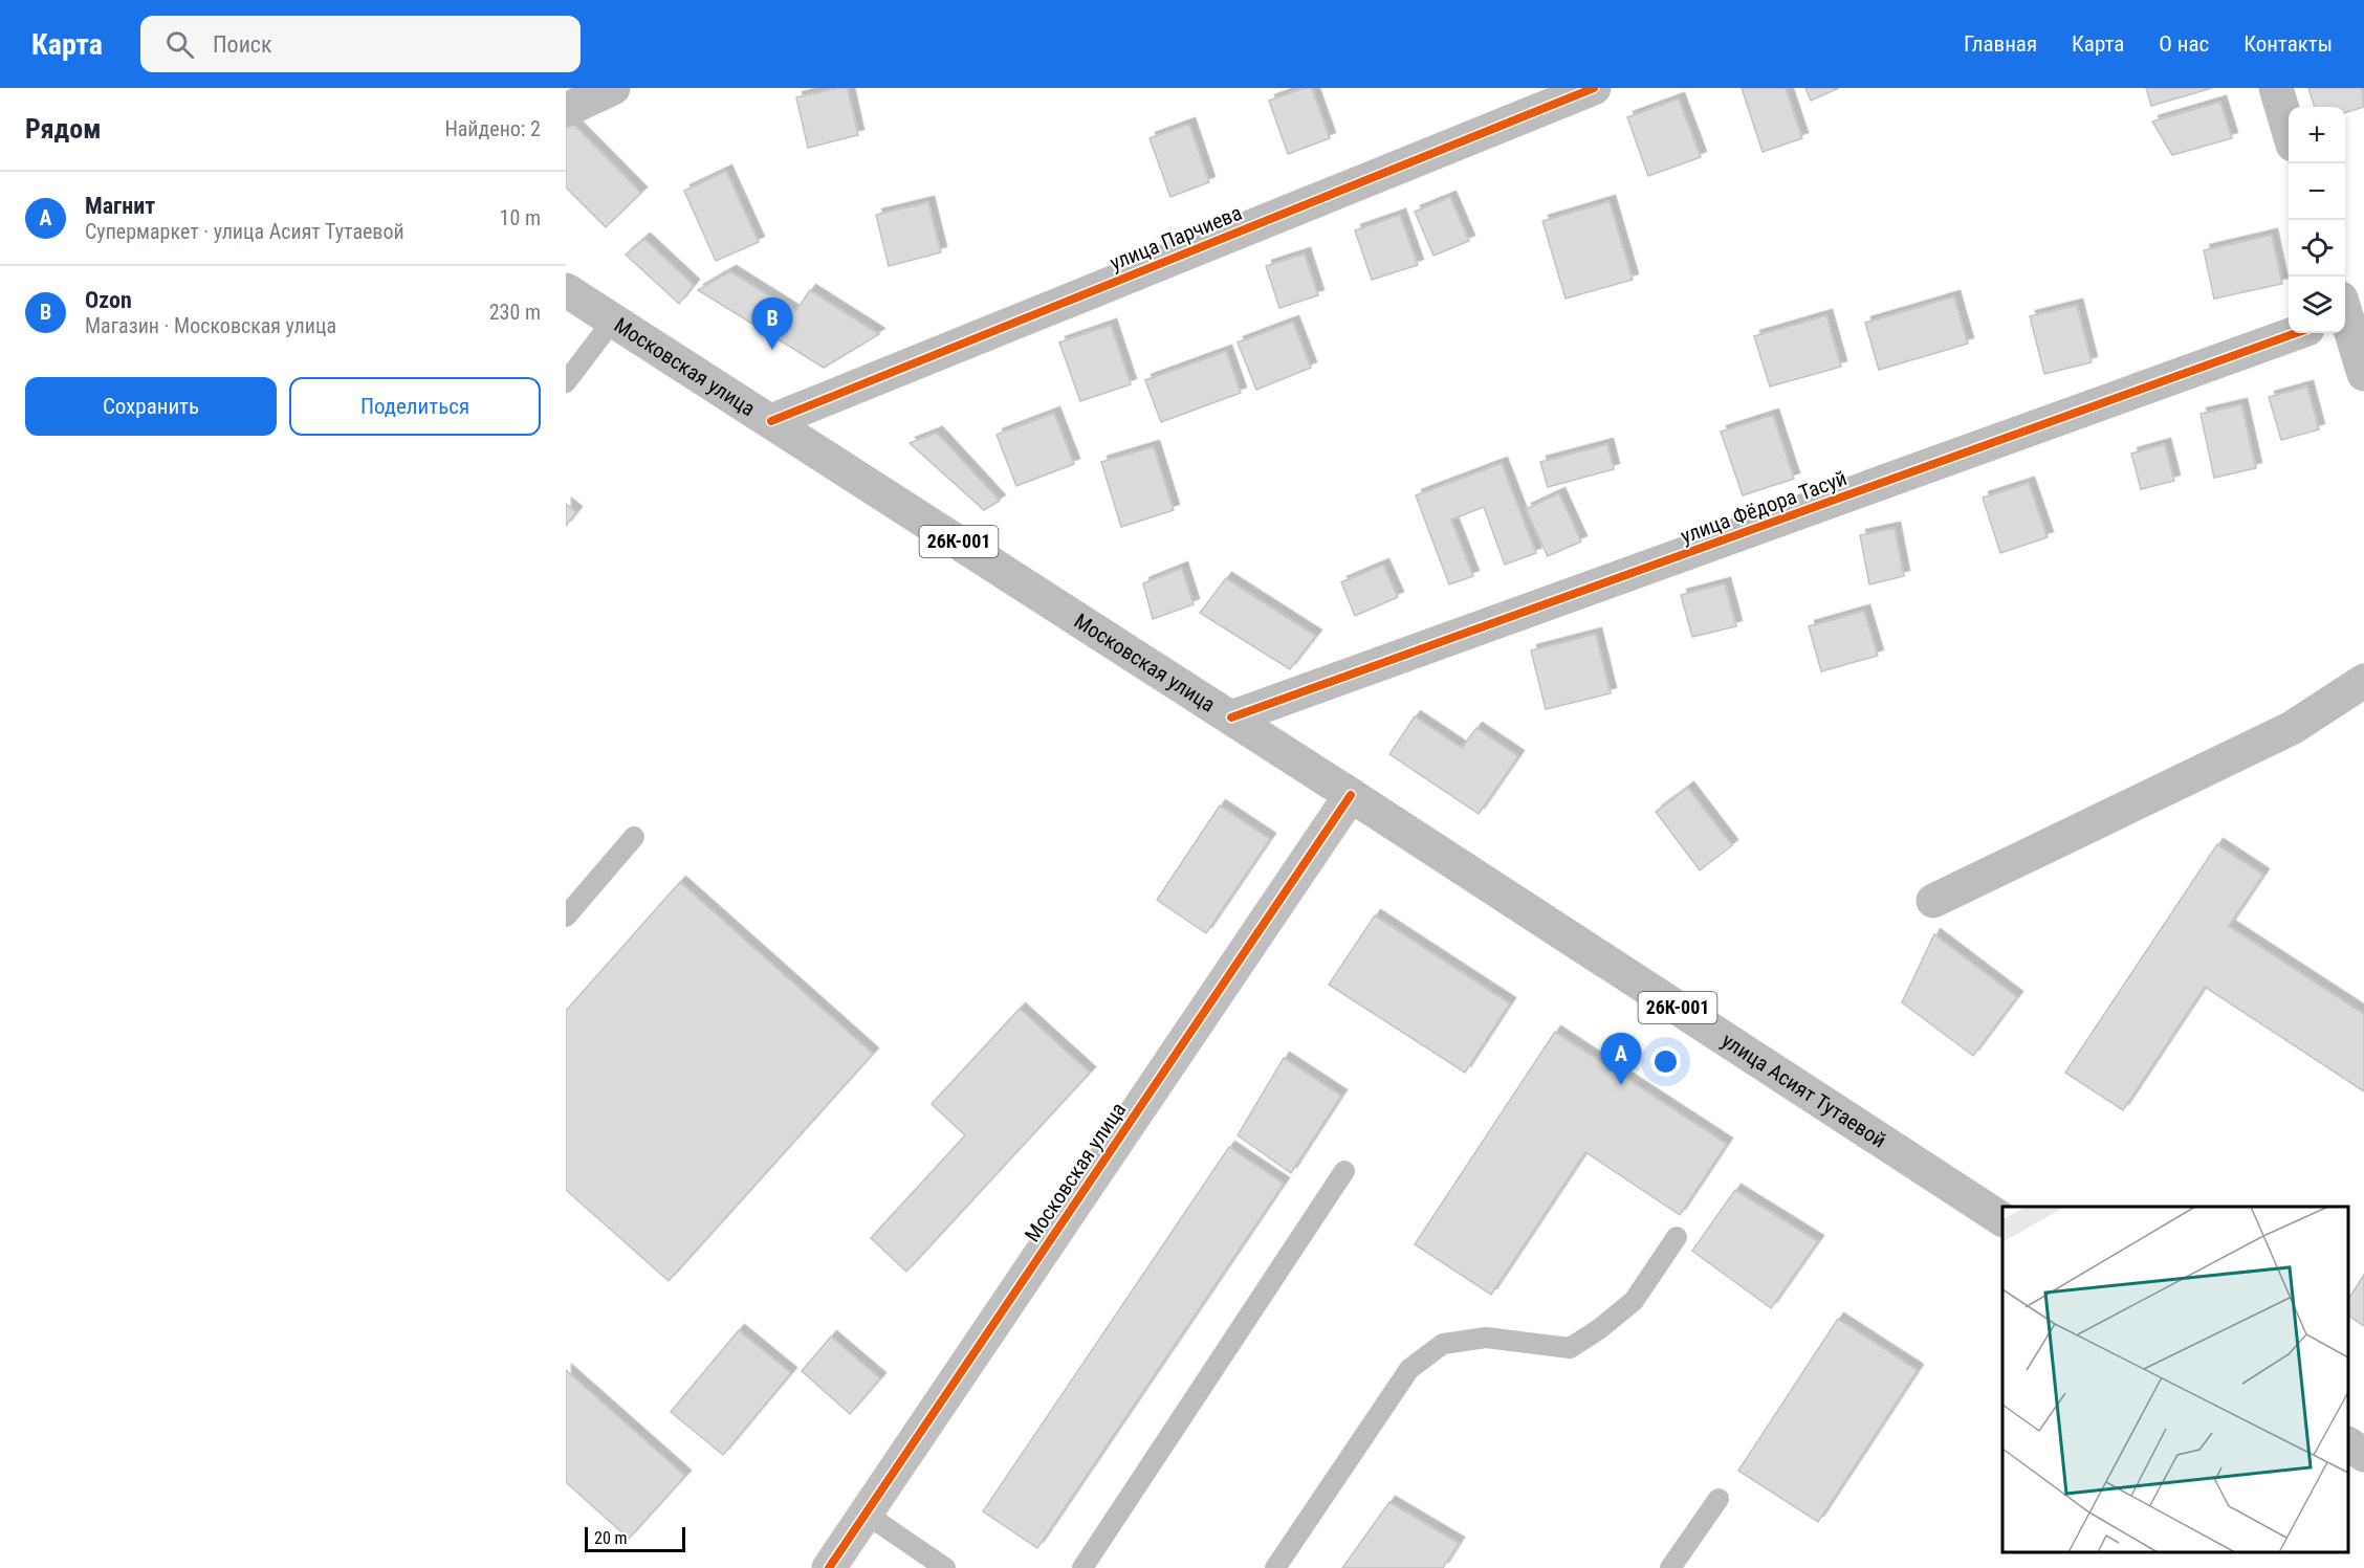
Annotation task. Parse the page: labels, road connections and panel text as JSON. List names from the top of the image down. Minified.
{"streets":{"street":["улица Парчиева","Московская улица","улица Фёдора Тасуй","26К-001","улица Асият Тутаевой"]},"crossings":[["улица Парчиева","Московская улица"],["Московская улица","улица Фёдора Тасуй"],["Московская улица","улица Асият Тутаевой"]],"scale_bar":"20 m","page":{"header":"Карта","search":"Поиск","nav":["Главная","Карта","О нас","Контакты"],"heading":["Рядом","Найдено: 2"],"map_buttons":["+","−"],"list":[{"mark":"A","name":"Магнит","note":"Супермаркет · улица Асият Тутаевой","value":"10 m"},{"mark":"B","name":"Ozon","note":"Магазин · Московская улица","value":"230 m"}],"pins":["B","A"],"buttons":["Сохранить","Поделиться"],"scale":"20 m"}}
